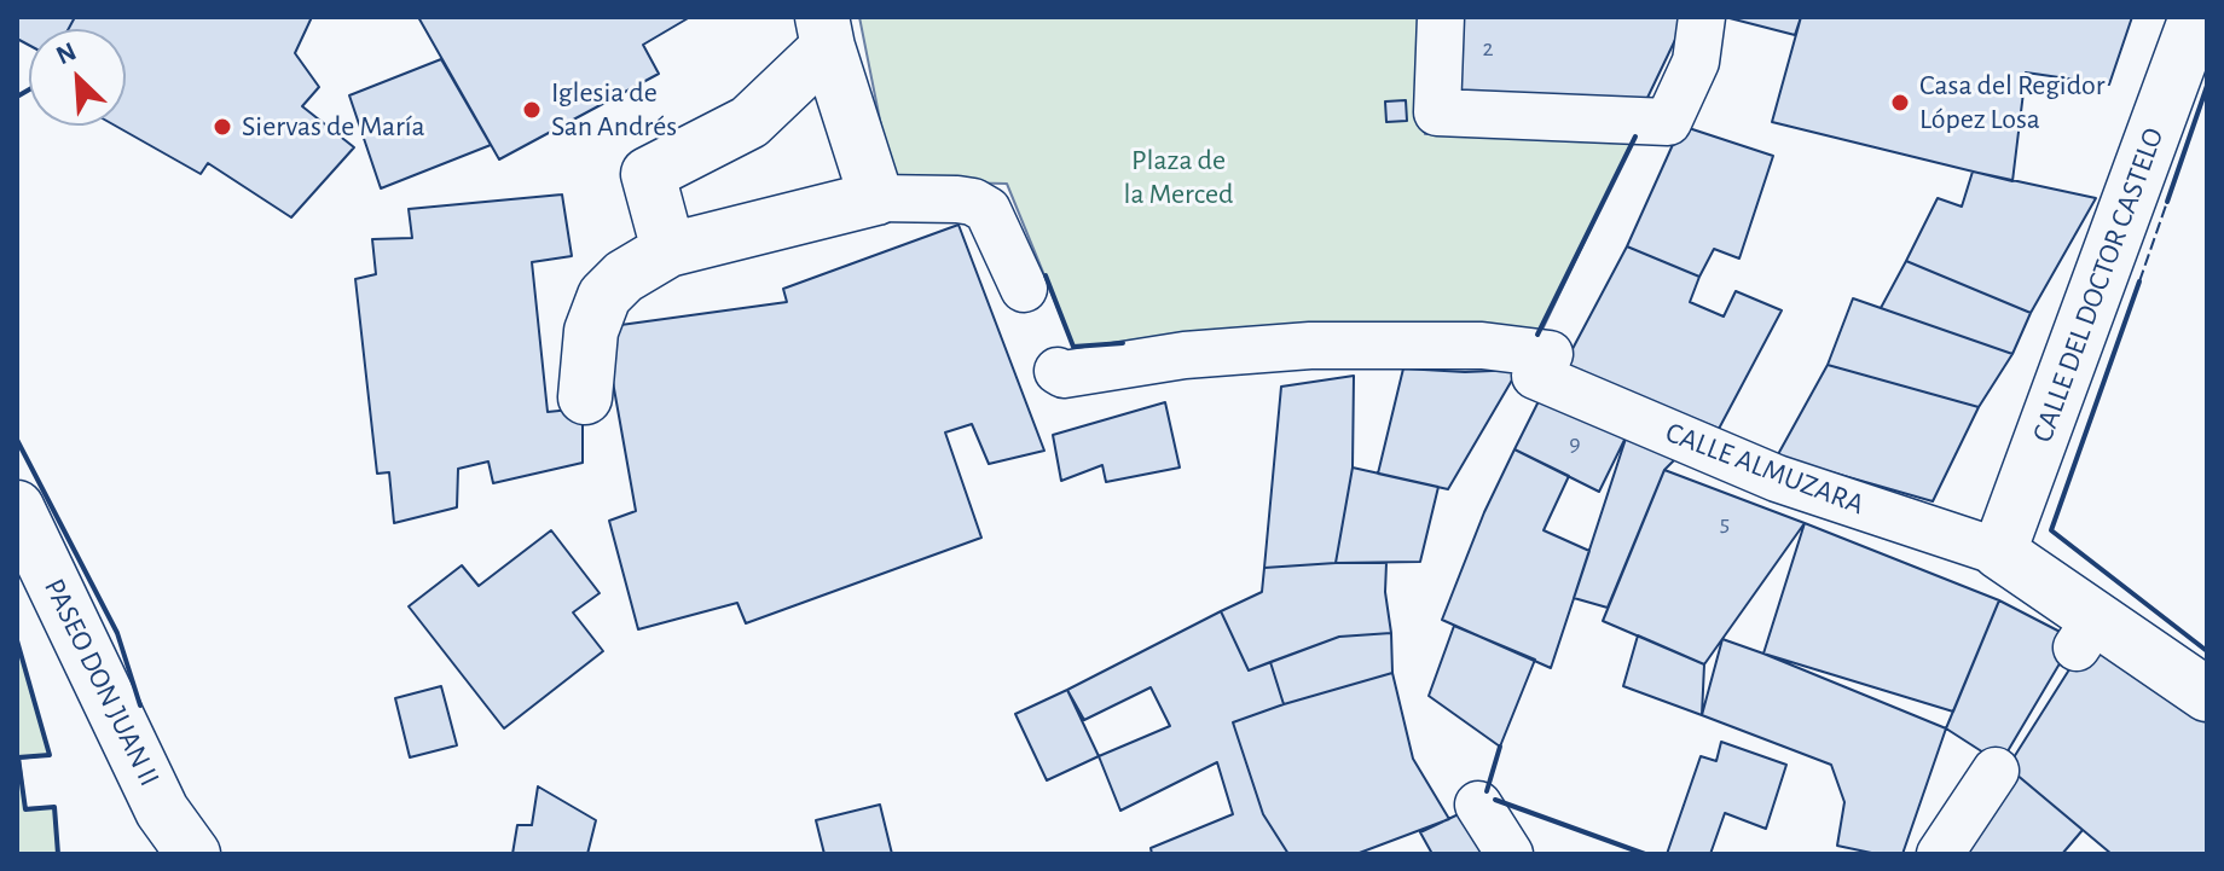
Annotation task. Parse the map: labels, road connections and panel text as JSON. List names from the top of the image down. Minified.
{"streets":{"street":["CALLE DEL DOCTOR CASTELO","CALLE ALMUZARA","PASEO DON JUAN II"]},"crossings":[["CALLE DEL DOCTOR CASTELO","CALLE ALMUZARA"]],"parks":["Plaza de la Merced"],"places":["Casa del Regidor López Losa","Iglesia de San Andrés","Siervas de María"],"house_numbers":["2","9","5"],"north":"top left"}
